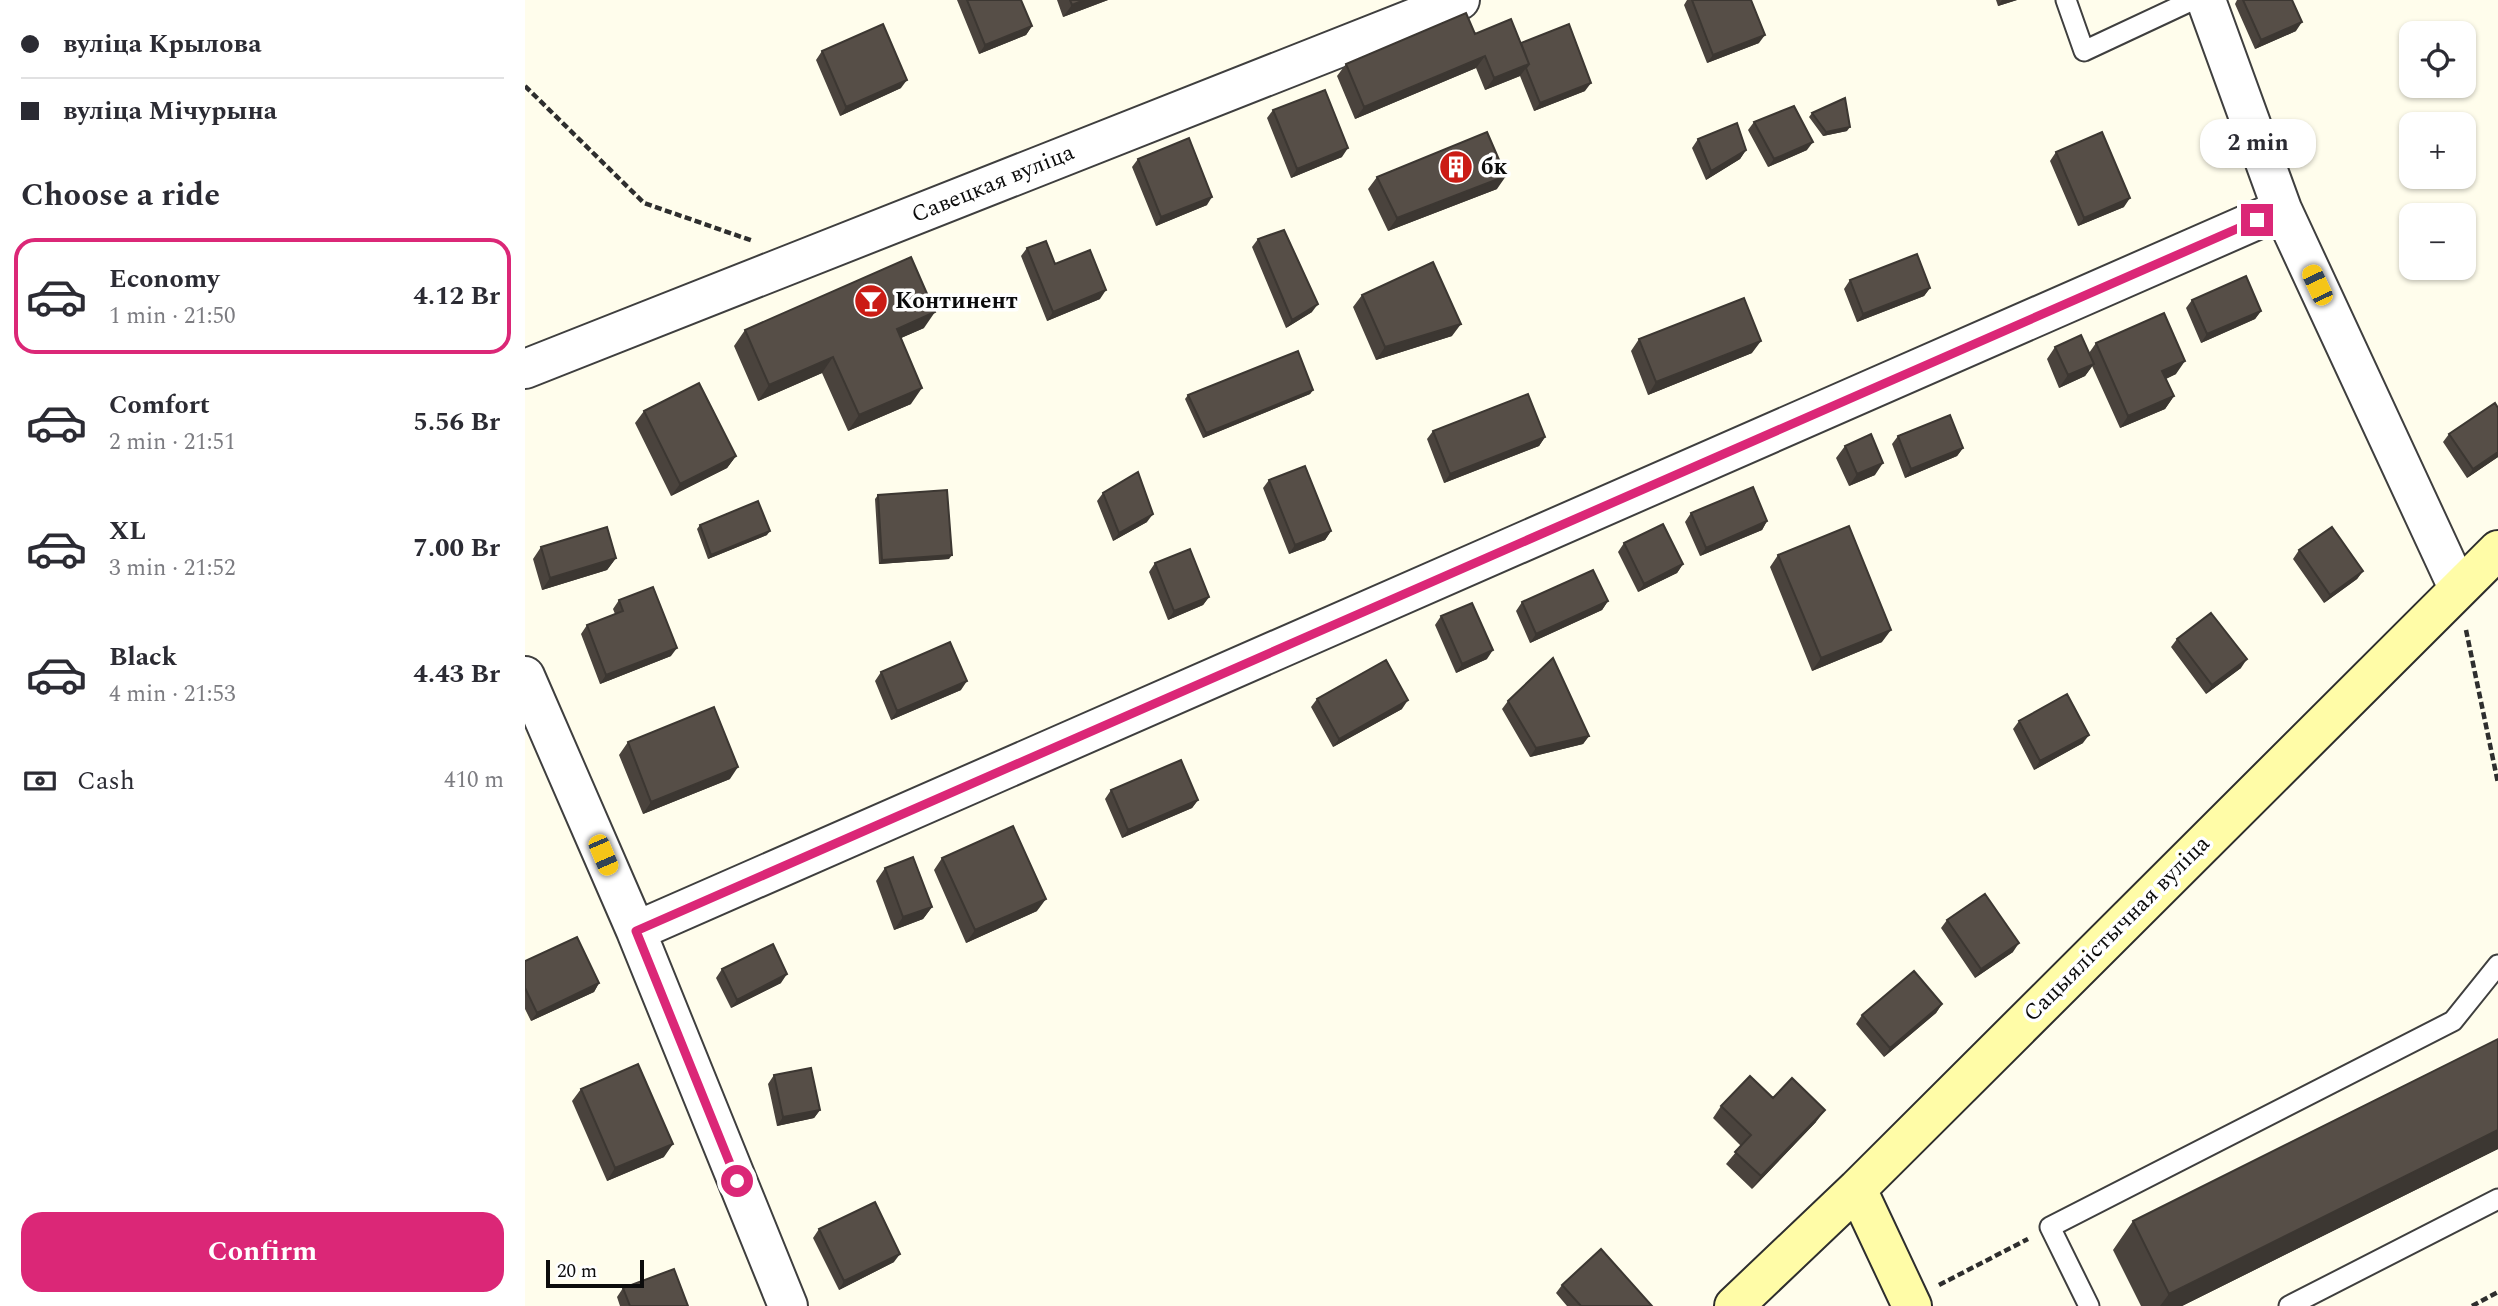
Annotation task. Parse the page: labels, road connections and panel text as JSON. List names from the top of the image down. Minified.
{"streets":{"main road":["Сацыялістычная вуліца"],"street":["Савецкая вуліца"]},"places":{"building":["бк"],"bar":["Континент"]},"scale_bar":"20 m","page":{"banner":["вуліца Крылова","вуліца Мічурына"],"map_buttons":["+","−"],"bubble":"2 min","heading":"Choose a ride","list":[{"name":"Economy","note":"1 min · 21:50","value":"4.12 Br"},{"name":"Comfort","note":"2 min · 21:51","value":"5.56 Br"},{"name":"XL","note":"3 min · 21:52","value":"7.00 Br"},{"name":"Black","note":"4 min · 21:53","value":"4.43 Br"}],"pay":["Cash","410 m"],"buttons":"Confirm","scale":"20 m"}}
